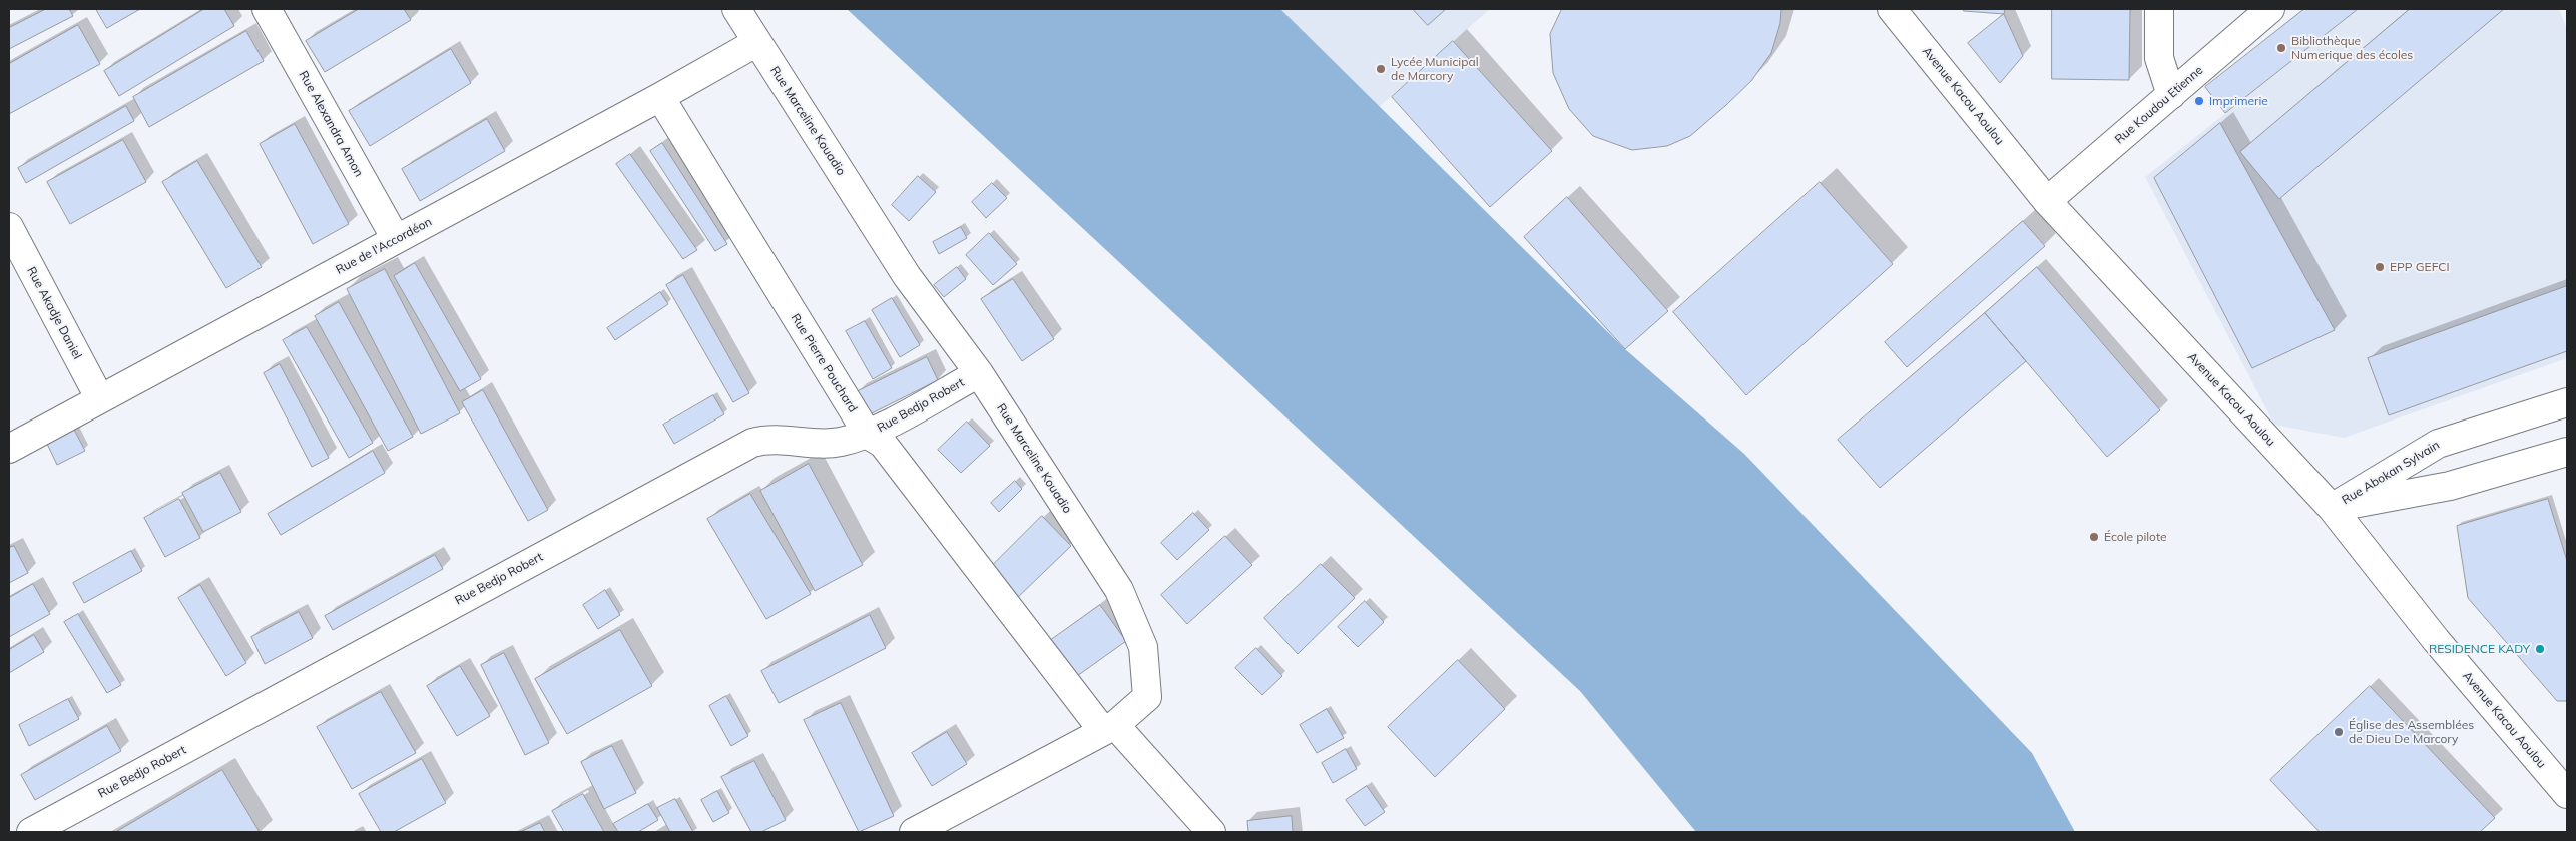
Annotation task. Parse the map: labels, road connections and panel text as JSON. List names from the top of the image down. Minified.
{"streets":{"street":["Avenue Kacou Aoulou","Rue Koudou Etienne","Rue Marceline Kouadio","Rue Alexandra Amon","Rue de l'Accordéon","Rue Akadje Daniel","Rue Pierre Pouchard","Rue Bedjo Robert","Rue Abokan Sylvain"]},"crossings":[["Avenue Kacou Aoulou","Rue Koudou Etienne"],["Avenue Kacou Aoulou","Rue Abokan Sylvain"],["Rue Marceline Kouadio","Rue de l'Accordéon"],["Rue Marceline Kouadio","Rue Pierre Pouchard"],["Rue Marceline Kouadio","Rue Bedjo Robert"],["Rue Alexandra Amon","Rue de l'Accordéon"],["Rue de l'Accordéon","Rue Akadje Daniel"],["Rue de l'Accordéon","Rue Pierre Pouchard"],["Rue Pierre Pouchard","Rue Bedjo Robert"]],"places":["Bibliothèque Numerique des écoles","Lycée Municipal de Marcory","Imprimerie","EPP GEFCI","École pilote","RESIDENCE KADY","Église des Assemblées de Dieu De Marcory"]}
